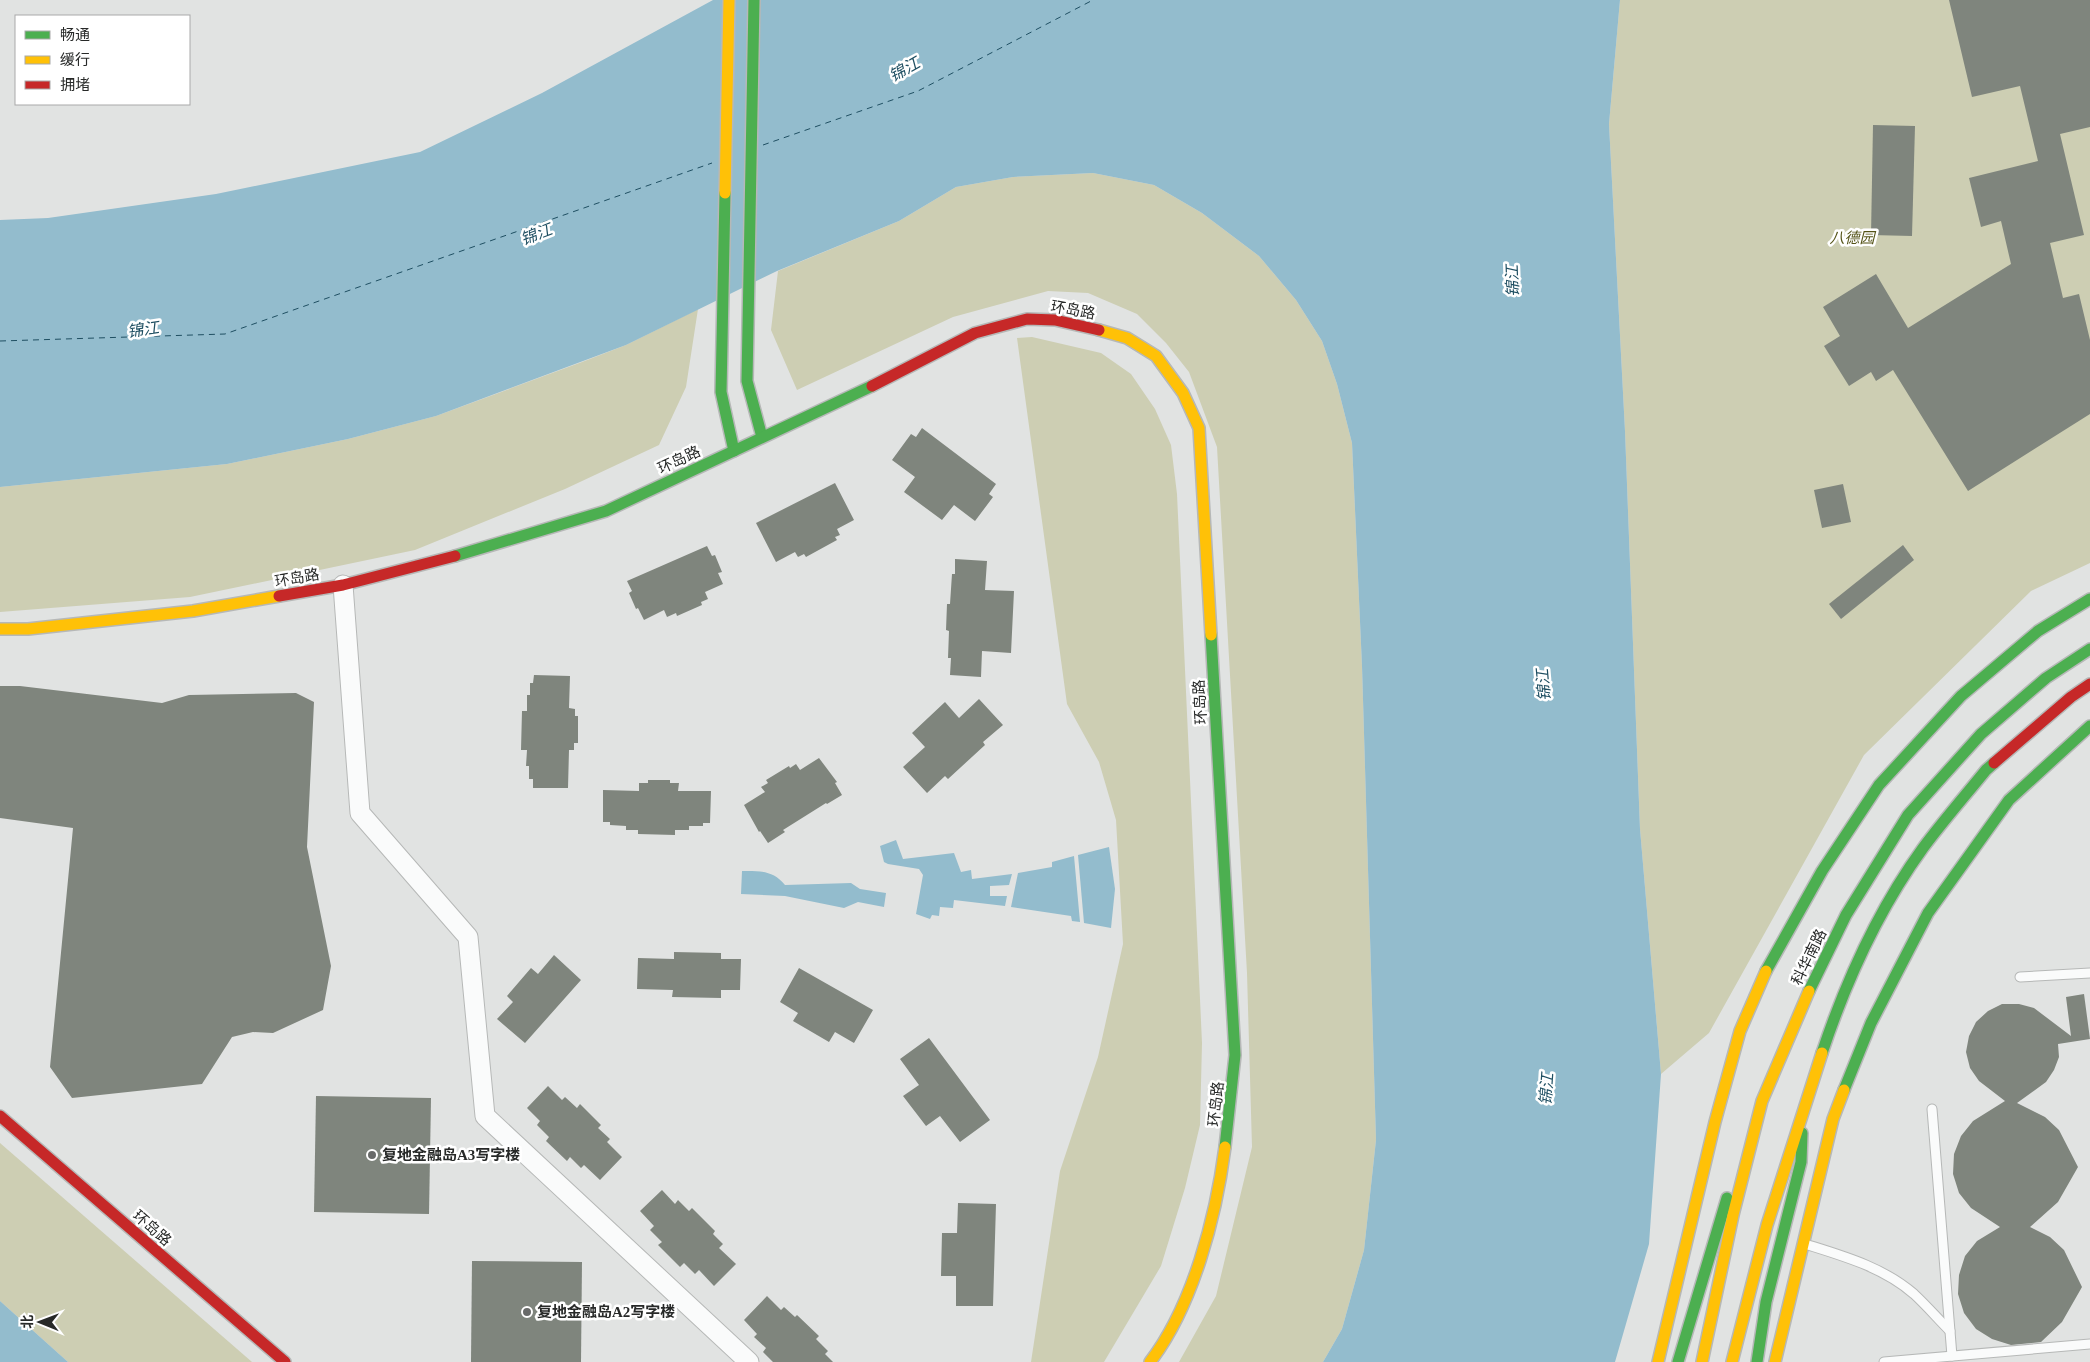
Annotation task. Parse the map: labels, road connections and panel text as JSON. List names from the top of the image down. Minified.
{"streets":{"main road":["环岛路","科华南路"]},"water":["锦江"],"parks":["八德园"],"places":["复地金融岛A3写字楼","复地金融岛A2写字楼"],"legend":["畅通","缓行","拥堵"],"north":"left"}
